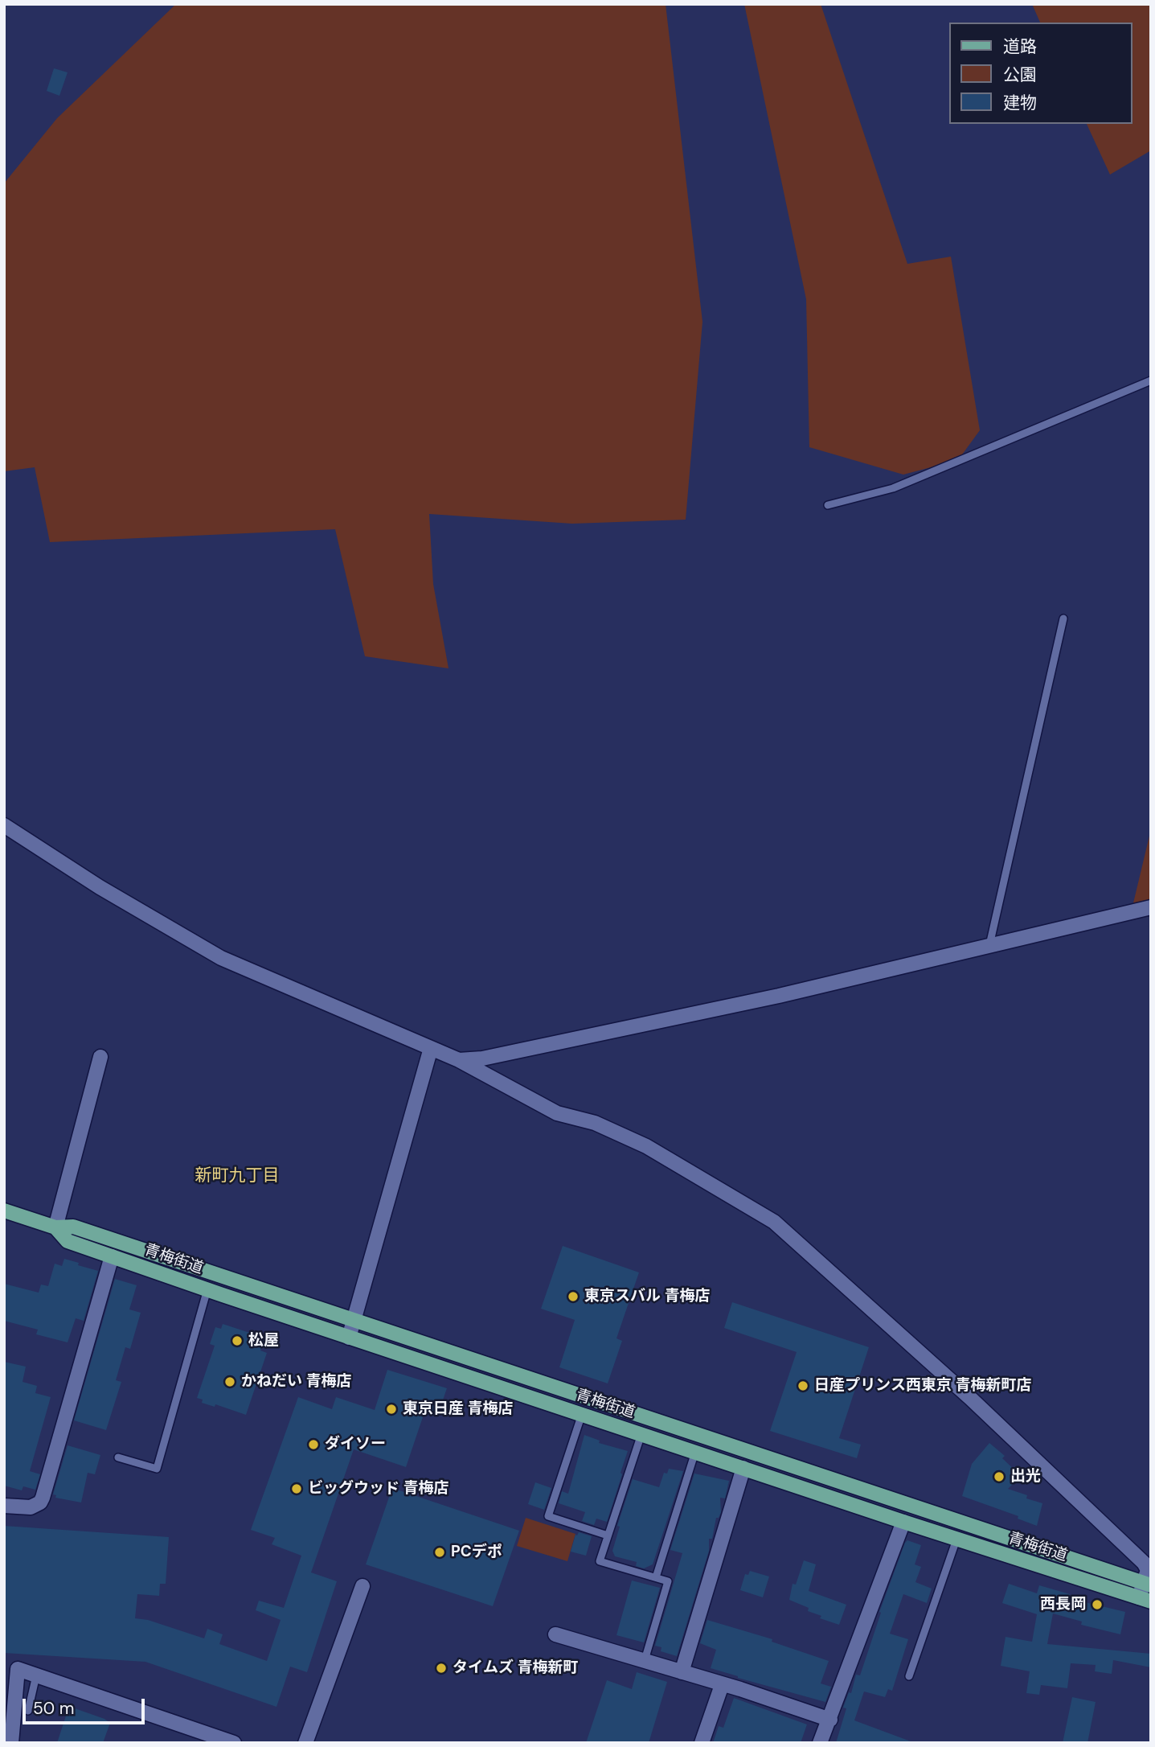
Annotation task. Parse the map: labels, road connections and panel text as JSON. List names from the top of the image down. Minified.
{"streets":{"main road":["青梅街道"]},"districts":["新町九丁目"],"places":["東京スバル 青梅店","松屋","かねだい 青梅店","日産プリンス西東京 青梅新町店","東京日産 青梅店","ダイソー","出光","ビッグウッド 青梅店","PCデポ","西長岡","タイムズ 青梅新町"],"legend":["道路","公園","建物"],"scale_bar":"50 m"}
